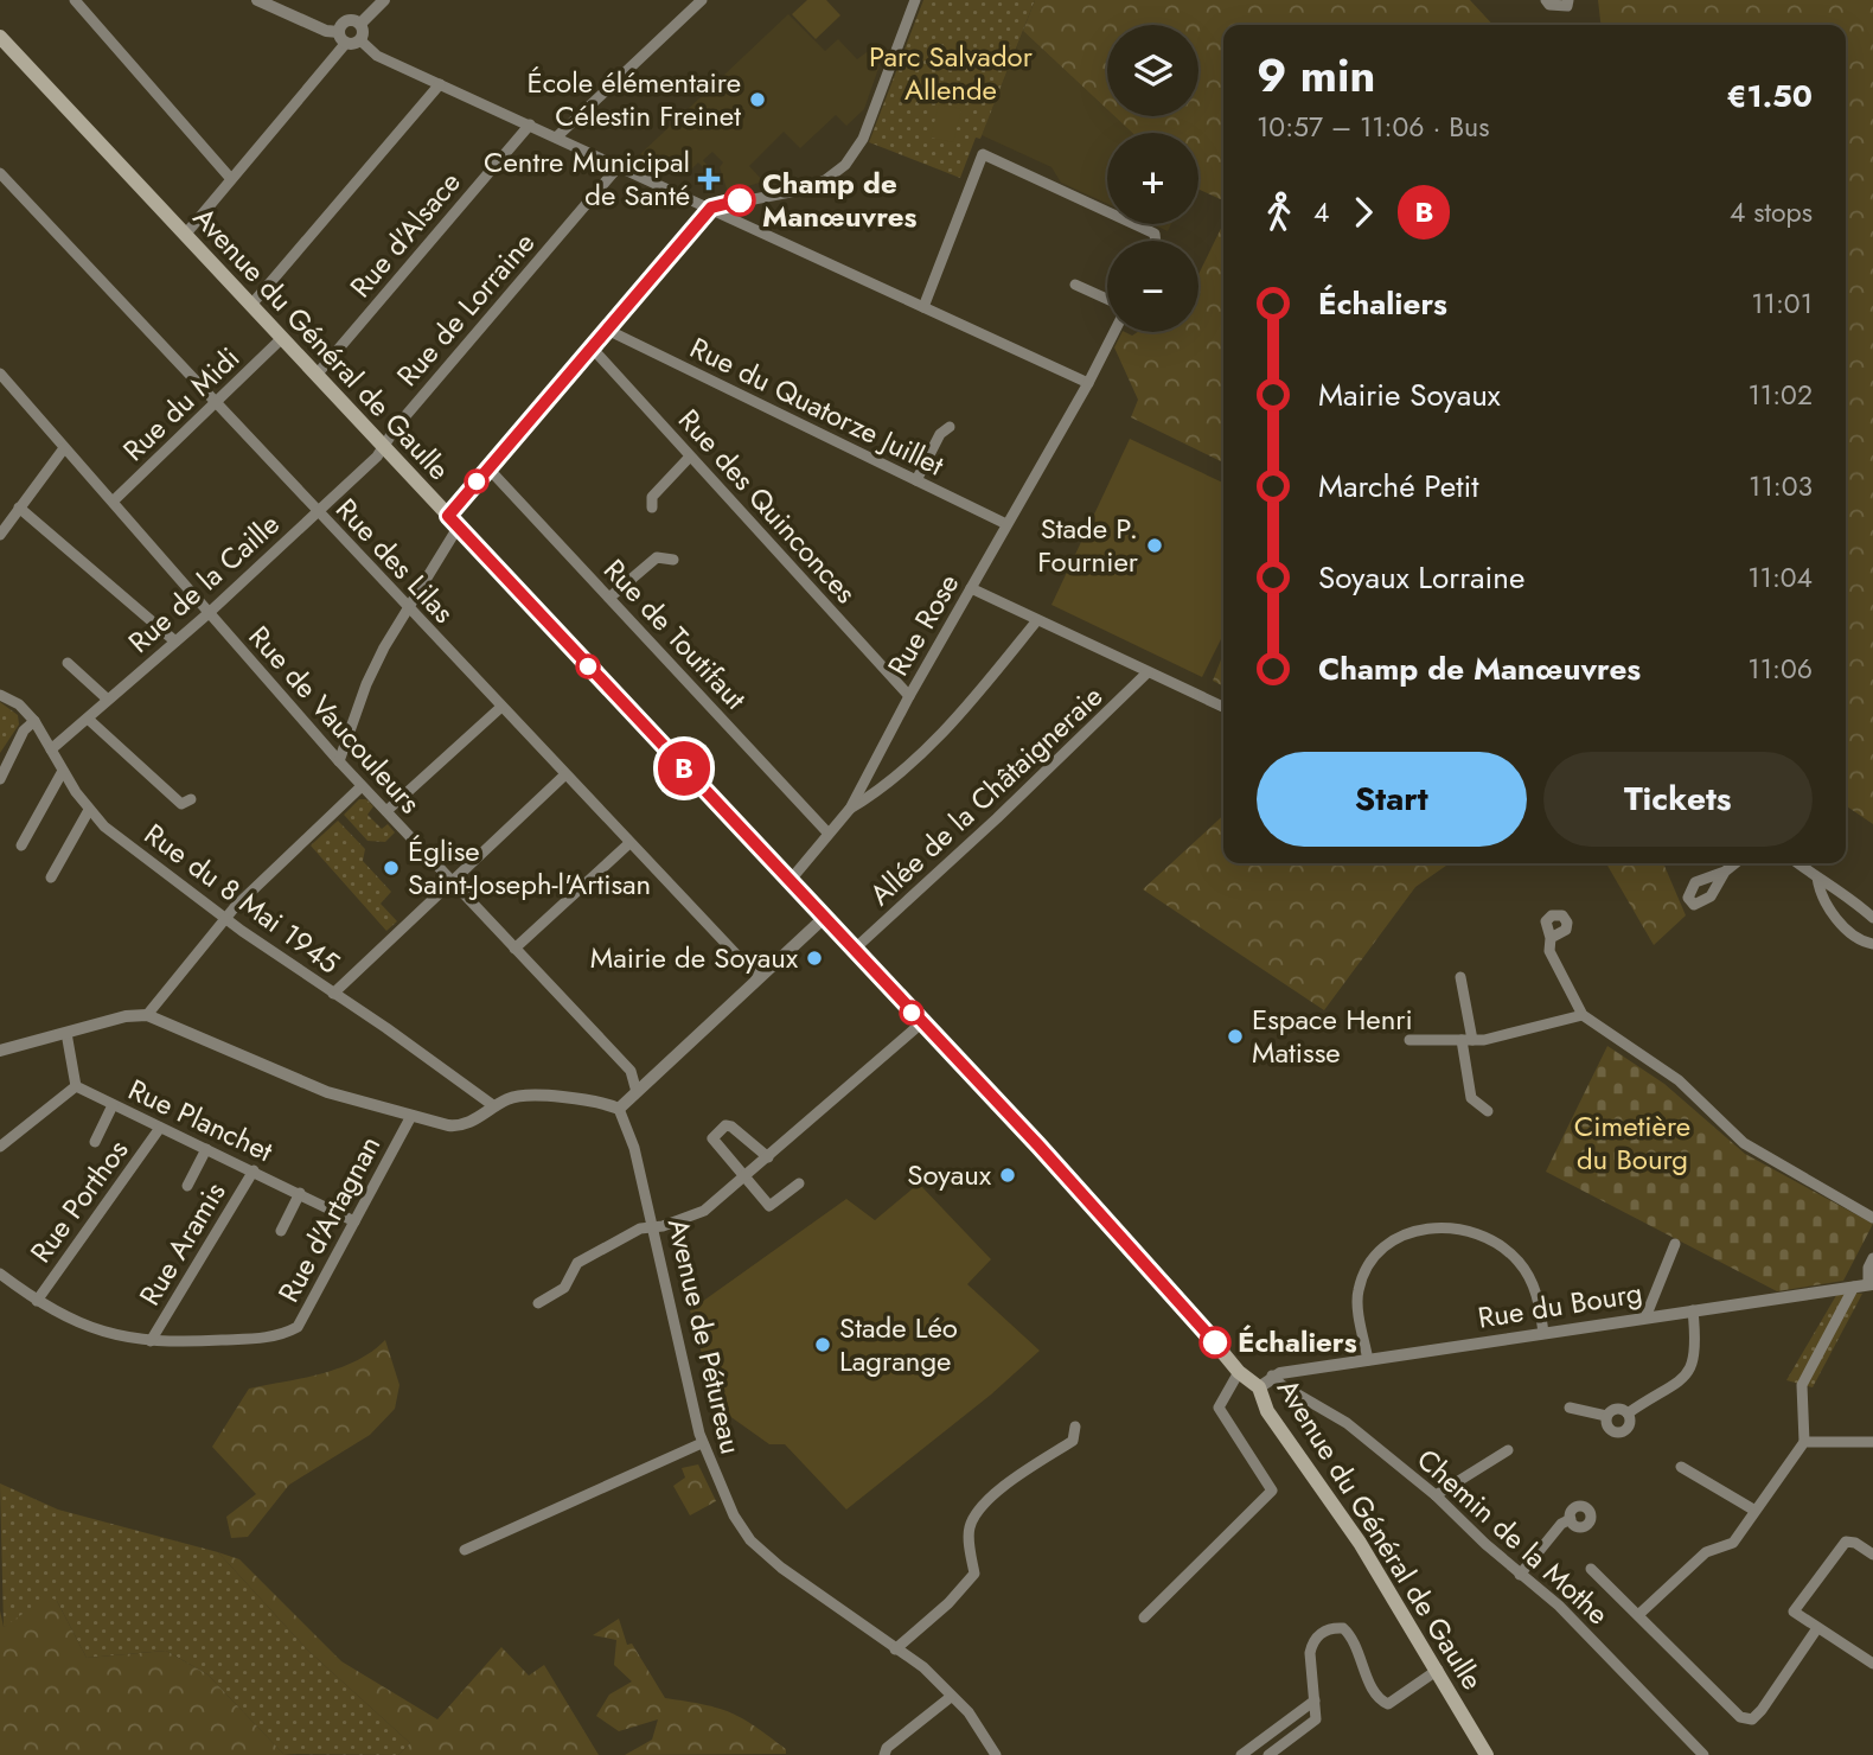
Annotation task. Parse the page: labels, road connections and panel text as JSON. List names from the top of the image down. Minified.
{"streets":{"main road":["Avenue du Général de Gaulle"],"street":["Rue d'Alsace","Rue de Lorraine","Rue du Midi","Rue du Quatorze Juillet","Rue des Quinconces","Rue des Lilas","Rue de la Caille","Rue Rose","Rue de Toutifaut","Rue de Vaucouleurs","Allée de la Châtaigneraie","Rue du 8 Mai 1945","Rue Planchet","Rue Porthos","Rue d'Artagnan","Rue Aramis","Rue du Bourg","Avenue de Pétureau","Chemin de la Mothe"]},"crossings":[["Rue d'Alsace","Avenue du Général de Gaulle"],["Rue de Lorraine","Avenue du Général de Gaulle"],["Rue de Lorraine","Rue de la Caille"],["Avenue du Général de Gaulle","Rue du Midi"],["Avenue du Général de Gaulle","Rue de la Caille"],["Avenue du Général de Gaulle","Rue Rose"],["Avenue du Général de Gaulle","Allée de la Châtaigneraie"],["Rue du Midi","Rue des Lilas"],["Rue du Midi","Rue de Vaucouleurs"],["Rue du Quatorze Juillet","Rue Rose"],["Rue des Quinconces","Rue Rose"],["Rue des Lilas","Rue de la Caille"],["Rue de la Caille","Rue de Vaucouleurs"],["Rue de la Caille","Rue du 8 Mai 1945"],["Rue Rose","Rue de Toutifaut"],["Rue Planchet","Rue Porthos"],["Rue Planchet","Rue d'Artagnan"],["Rue Planchet","Rue Aramis"],["Rue Porthos","Rue d'Artagnan"],["Rue d'Artagnan","Rue Aramis"],["Rue du Bourg","Chemin de la Mothe"]],"parks":["Parc Salvador Allende","Cimetière du Bourg"],"places":{"other":["École élémentaire Célestin Freinet","Champ de Manœuvres","Stade P. Fournier","Église Saint-Joseph-l'Artisan","Mairie de Soyaux","Espace Henri Matisse","Soyaux","Échaliers","Stade Léo Lagrange"],"health":["Centre Municipal de Santé"]},"lines":["bus line B"],"page":{"on_map":"B","map_buttons":["+","−"],"heading":["9 min","10:57 – 11:06 · Bus","€1.50"],"legs":["4","B","4 stops"],"list":[{"name":"Échaliers","value":"11:01"},{"name":"Mairie Soyaux","value":"11:02"},{"name":"Marché Petit","value":"11:03"},{"name":"Soyaux Lorraine","value":"11:04"},{"name":"Champ de Manœuvres","value":"11:06"}],"buttons":["Start","Tickets"]}}
